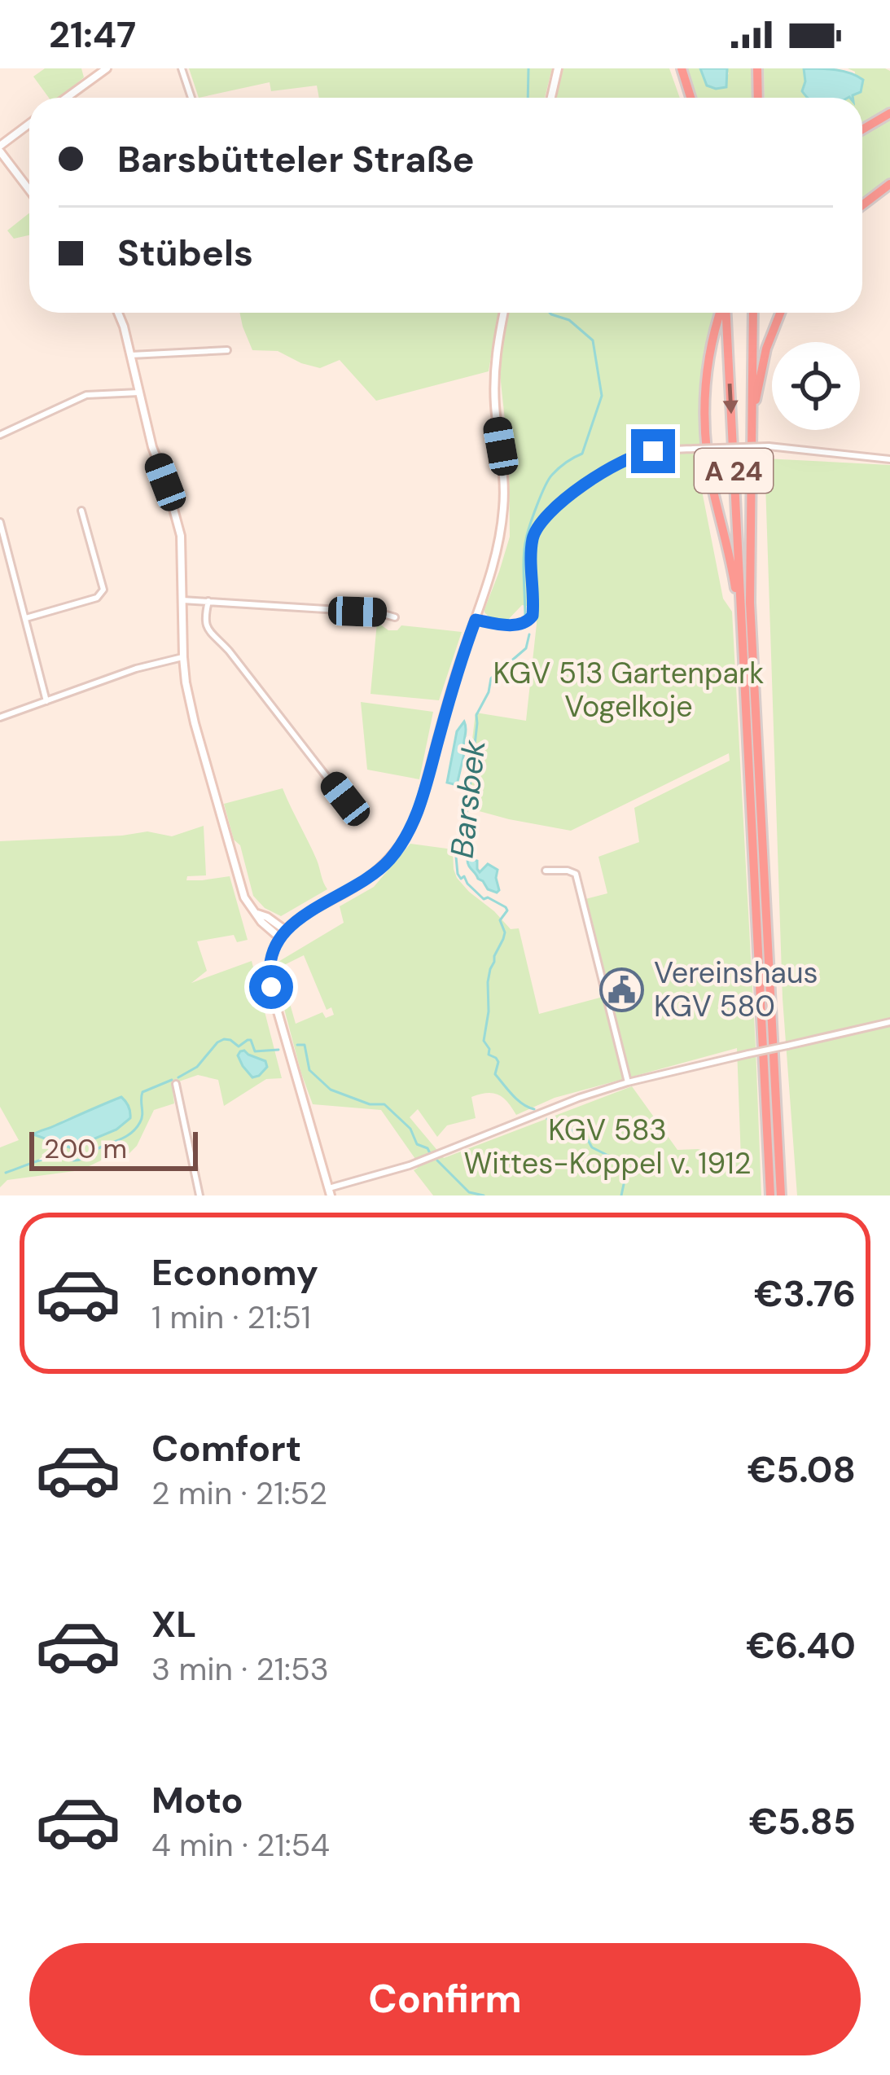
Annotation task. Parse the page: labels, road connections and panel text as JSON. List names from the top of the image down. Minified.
{"streets":{"highway":["A 24"]},"water":["Barsbek"],"parks":["KGV 513 Gartenpark Vogelkoje","KGV 583 Wittes-Koppel v. 1912"],"places":{"public building":["Vereinshaus KGV 580"]},"scale_bar":"200 m","page":{"status":"21:47","banner":["Barsbütteler Straße","Stübels"],"scale":"200 m","list":[{"name":"Economy","note":"1 min · 21:51","value":"€3.76"},{"name":"Comfort","note":"2 min · 21:52","value":"€5.08"},{"name":"XL","note":"3 min · 21:53","value":"€6.40"},{"name":"Moto","note":"4 min · 21:54","value":"€5.85"}],"buttons":"Confirm"}}
